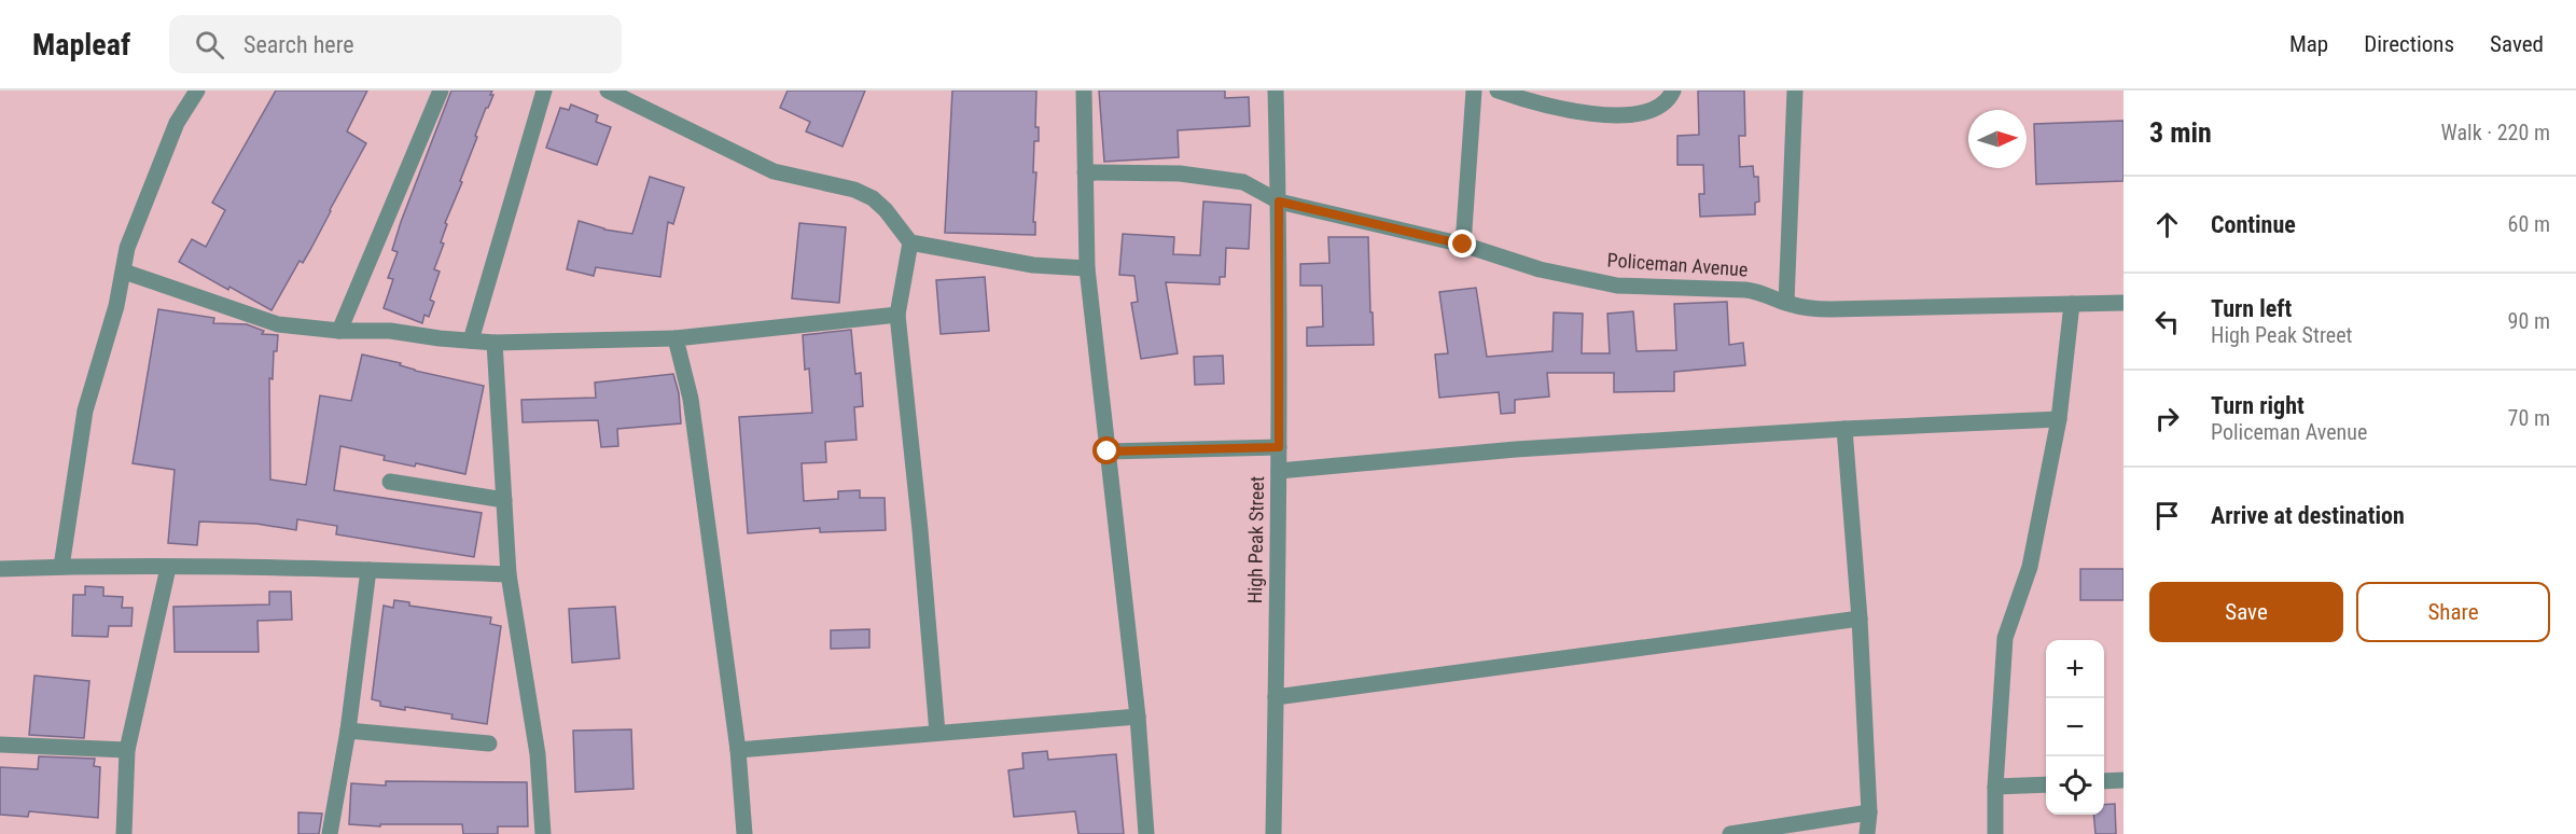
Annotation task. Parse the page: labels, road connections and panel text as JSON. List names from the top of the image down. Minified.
{"streets":{"street":["Policeman Avenue","High Peak Street"]},"crossings":[["Policeman Avenue","High Peak Street"]],"north":"right","page":{"header":"Mapleaf","search":"Search here","nav":["Map","Directions","Saved"],"heading":["3 min","Walk · 220 m"],"list":[["Continue","60 m"],["Turn left","High Peak Street","90 m"],["Turn right","Policeman Avenue","70 m"],"Arrive at destination"],"buttons":["Save","Share"],"map_buttons":["+","−"]}}
